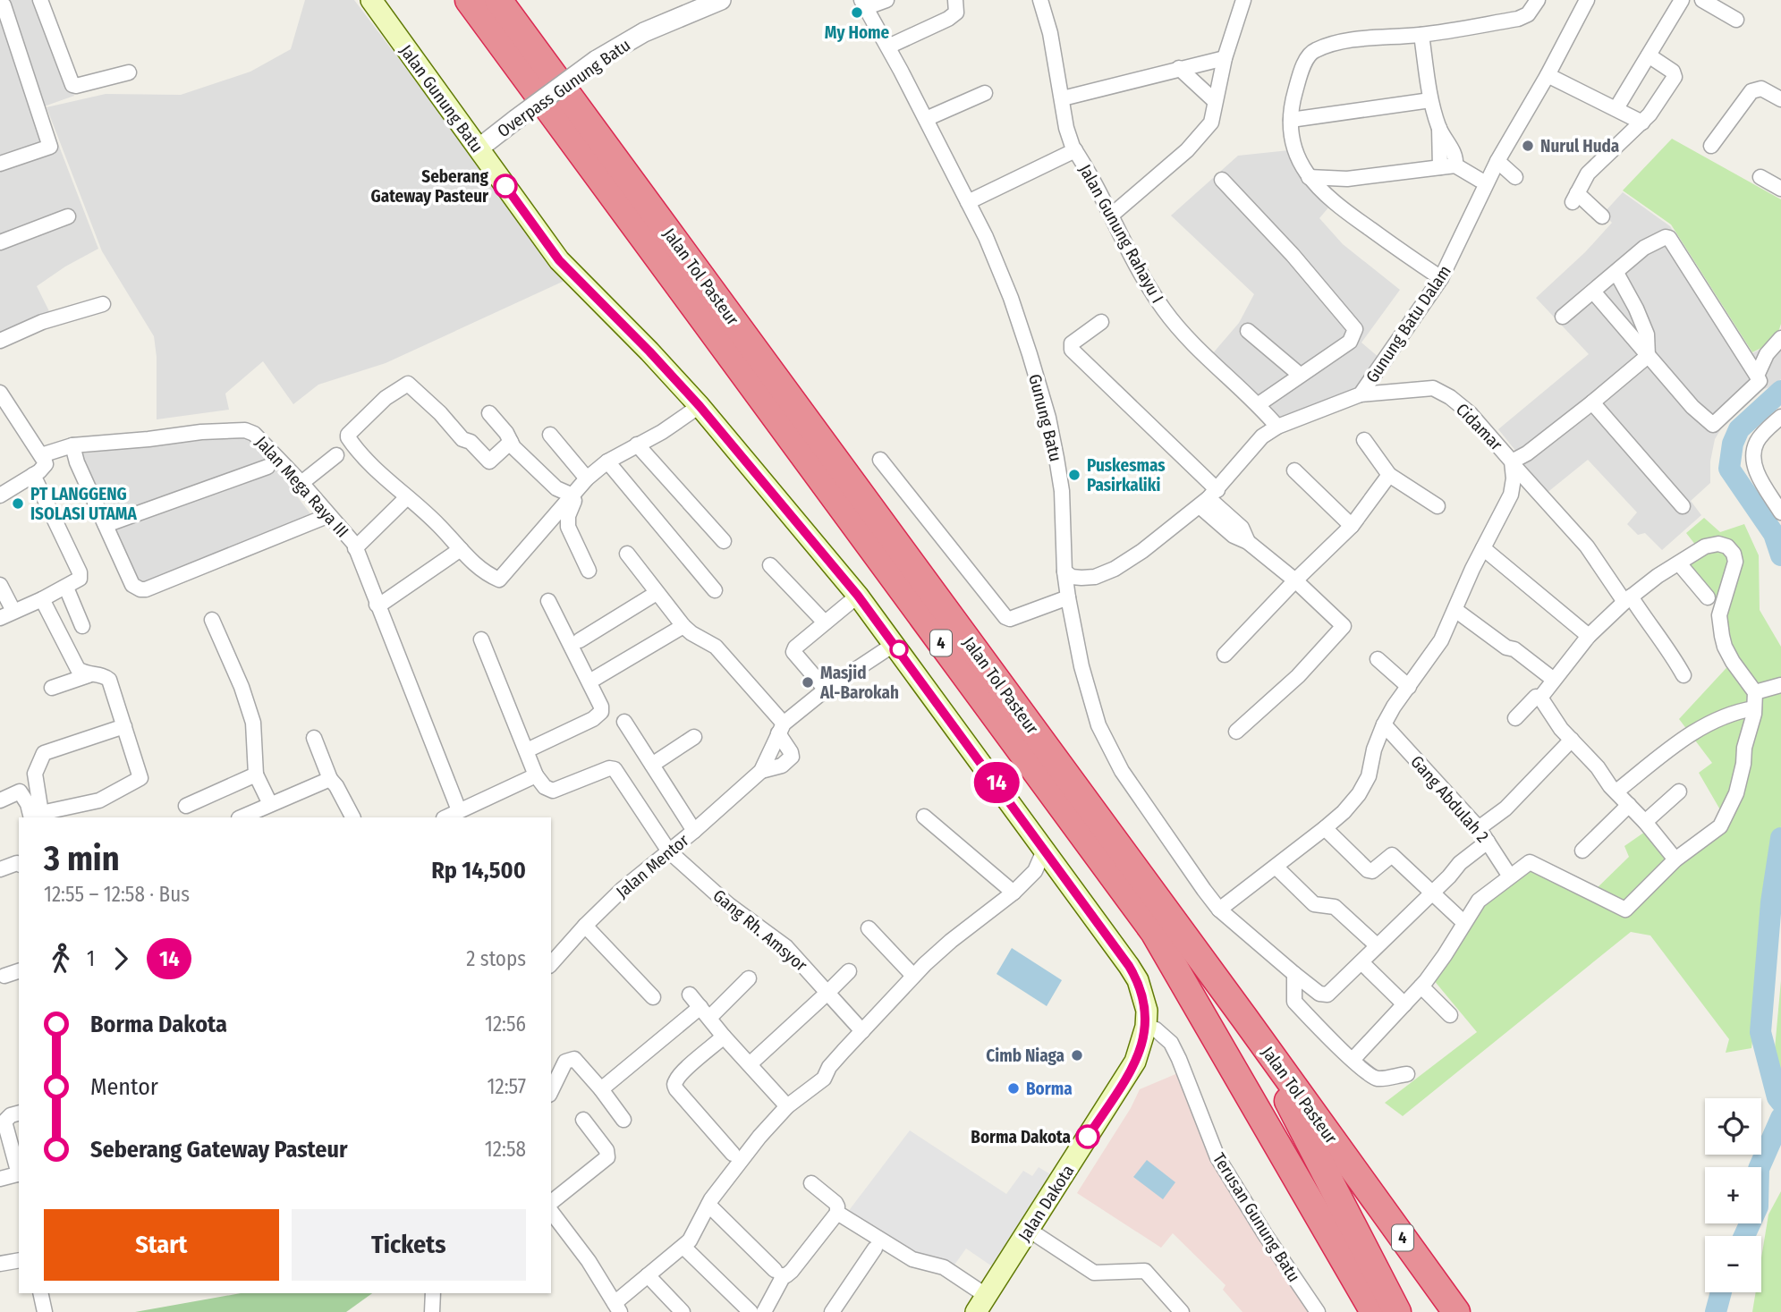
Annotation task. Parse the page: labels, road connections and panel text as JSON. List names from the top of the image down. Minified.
{"streets":{"highway":["Jalan Tol Pasteur","4"],"main road":["Jalan Gunung Batu","Jalan Dakota"],"street":["Overpass Gunung Batu","Jalan Gunung Rahayu I","Gunung Batu Dalam","Gunung Batu","Cidamar","Jalan Mega Raya III","Gang Abdulah 2","Jalan Mentor","Gang Rh. Amsyor","Terusan Gunung Batu"]},"crossings":[["Overpass Gunung Batu","Jalan Gunung Batu"],["Jalan Gunung Batu","Jalan Mentor"],["Jalan Gunung Batu","Jalan Dakota"],["Jalan Gunung Batu","Terusan Gunung Batu"],["Jalan Gunung Rahayu I","Gunung Batu Dalam"],["Gunung Batu Dalam","Gunung Batu"],["Gunung Batu Dalam","Cidamar"],["Gunung Batu","Cidamar"],["Cidamar","Gang Abdulah 2"],["Jalan Mentor","Gang Rh. Amsyor"],["Jalan Dakota","Terusan Gunung Batu"]],"places":["My Home","Nurul Huda","Seberang Gateway Pasteur","Puskesmas Pasirkaliki","PT LANGGENG ISOLASI UTAMA","Masjid Al-Barokah","Cimb Niaga","Borma","Borma Dakota"],"lines":["bus line 14"],"page":{"on_map":"14","heading":["3 min","12:55 – 12:58 · Bus","Rp 14,500"],"legs":["1","14","2 stops"],"list":[{"name":"Borma Dakota","value":"12:56"},{"name":"Mentor","value":"12:57"},{"name":"Seberang Gateway Pasteur","value":"12:58"}],"map_buttons":["+","−"],"buttons":["Start","Tickets"]}}
